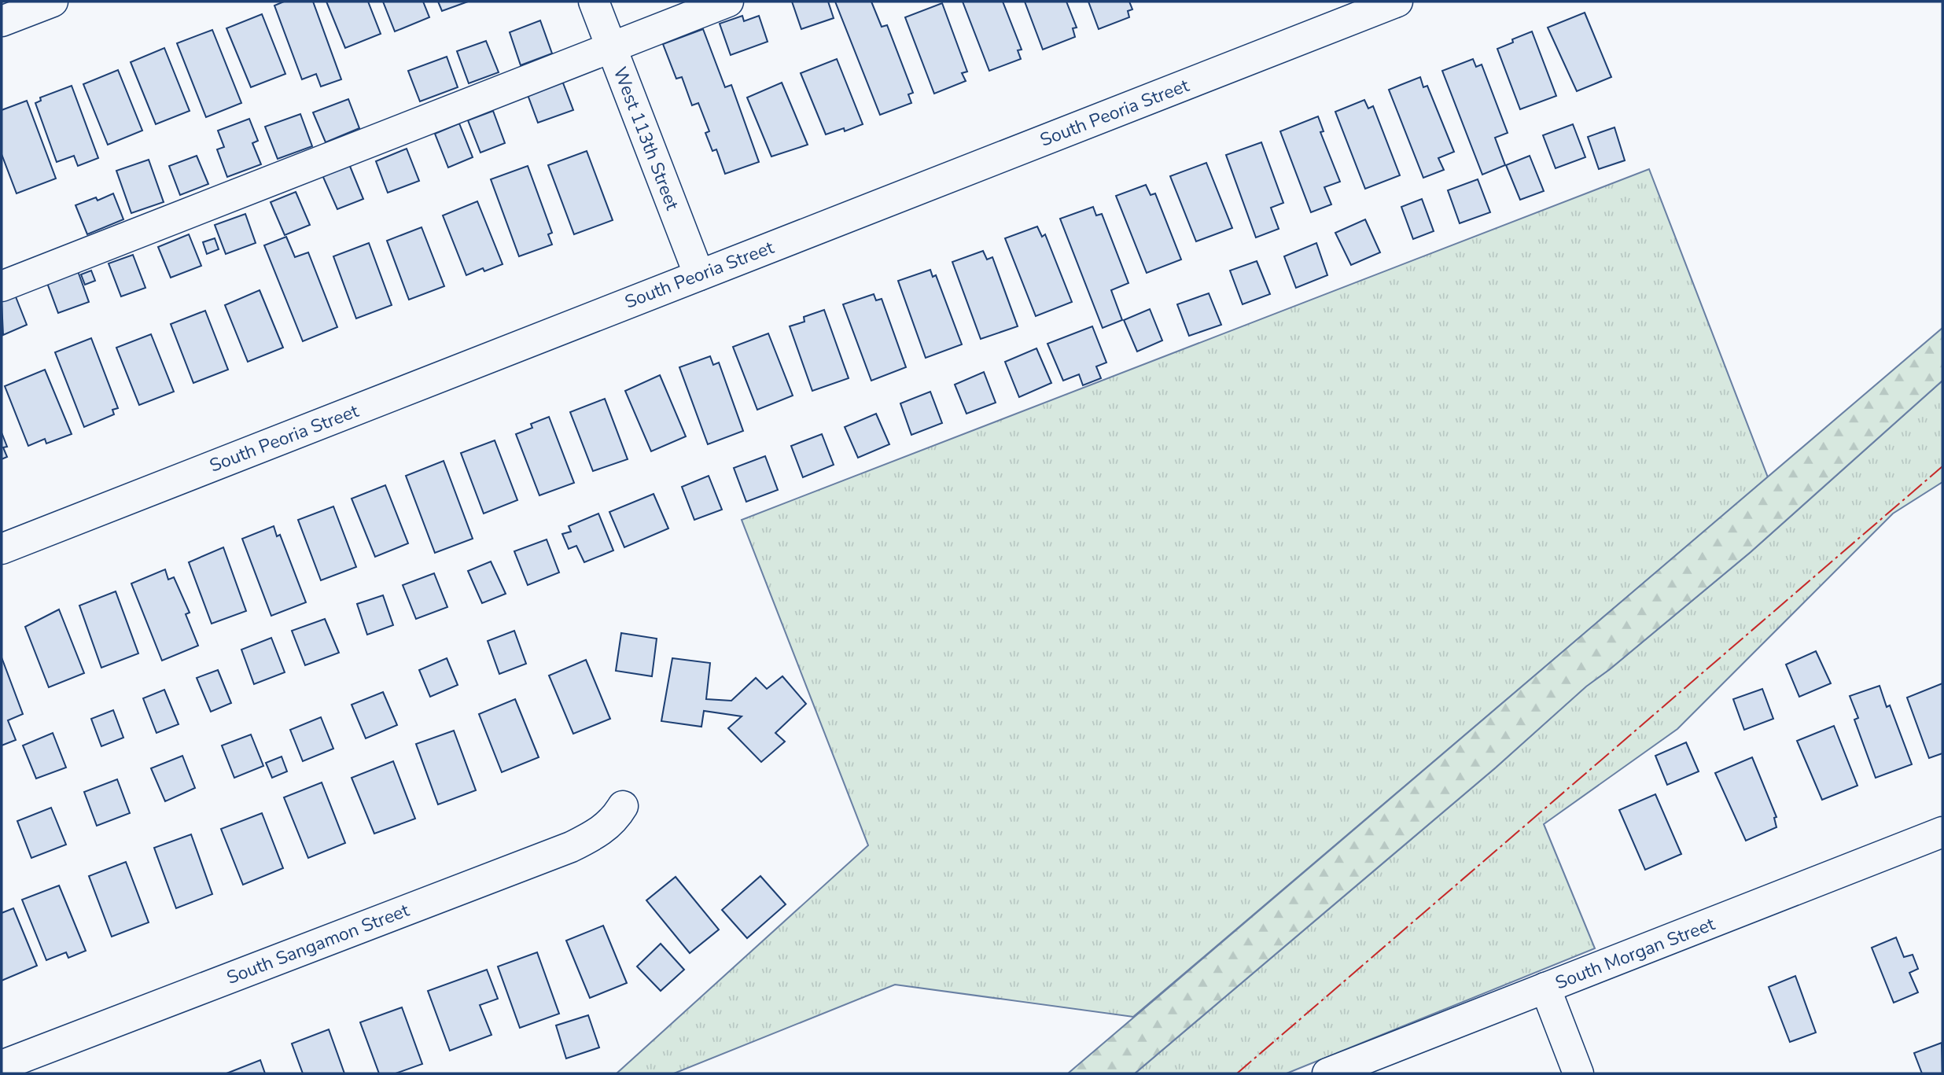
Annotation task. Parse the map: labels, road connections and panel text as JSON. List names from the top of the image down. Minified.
{"streets":{"street":["South Peoria Street","West 113th Street","South Sangamon Street","South Morgan Street"]},"crossings":[["South Peoria Street","West 113th Street"]]}
